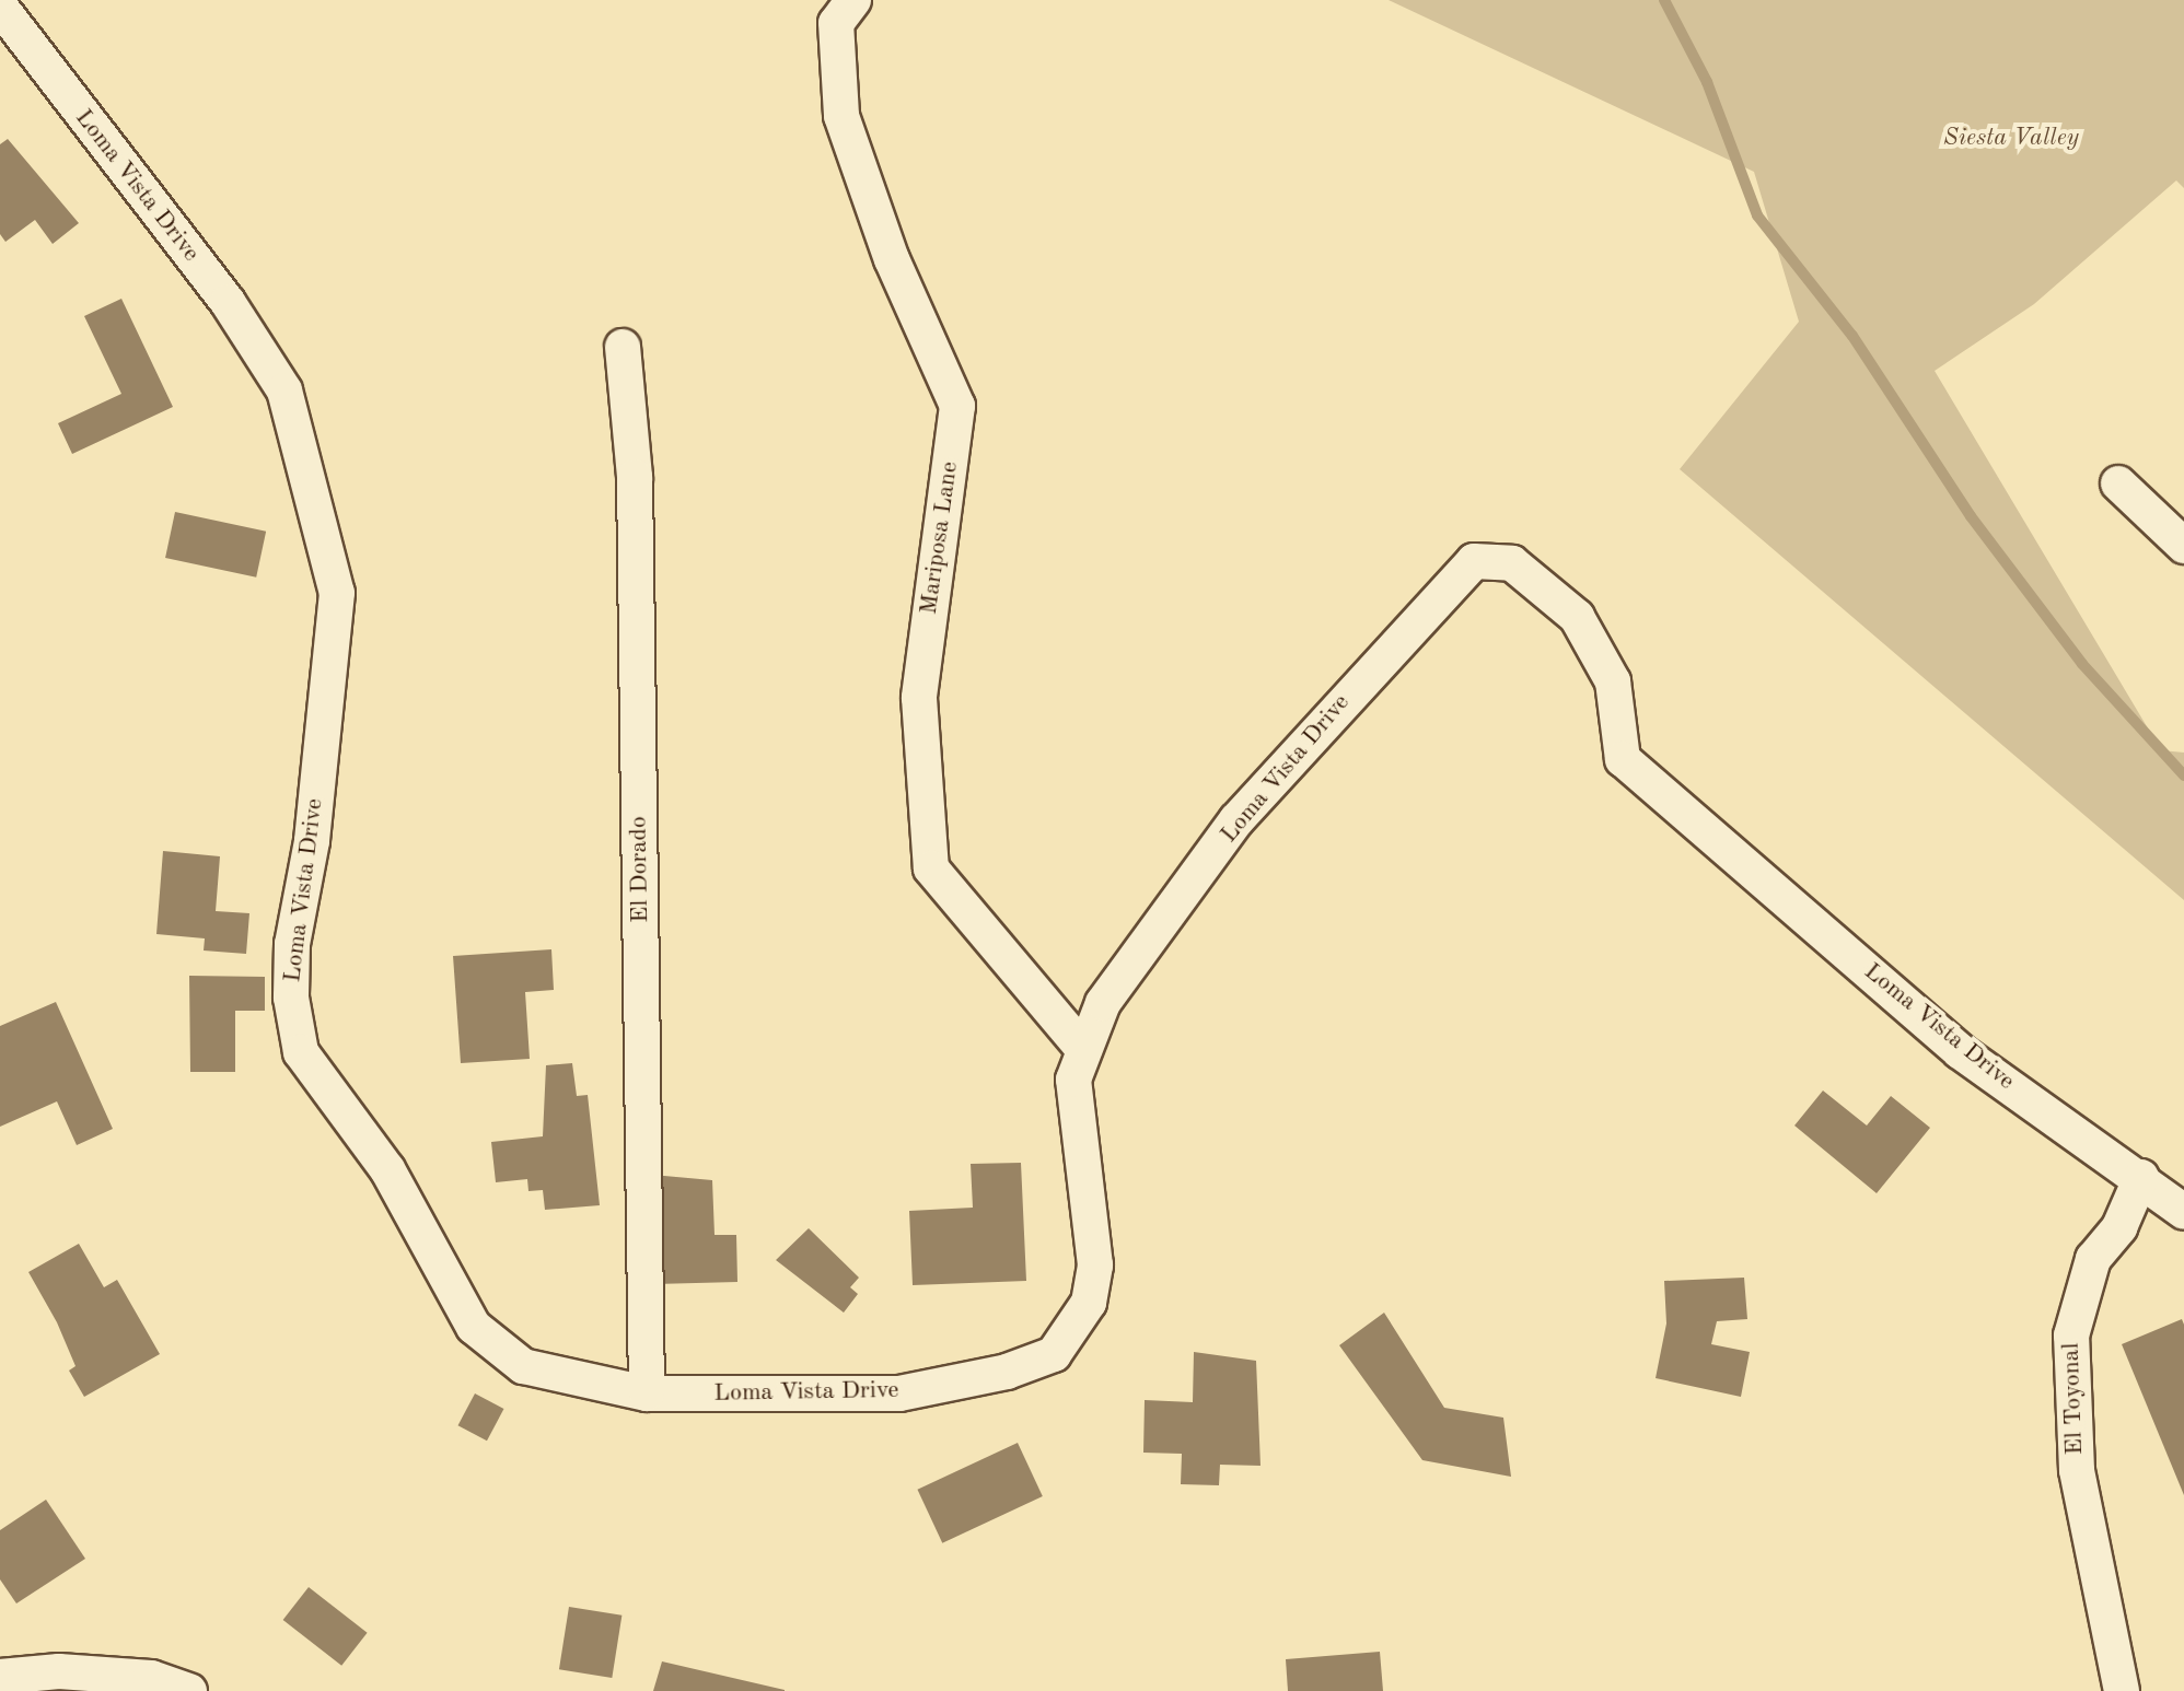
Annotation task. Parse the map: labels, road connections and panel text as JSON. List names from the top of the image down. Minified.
{"streets":{"street":["Loma Vista Drive","Mariposa Lane","El Dorado","El Toyonal"]},"crossings":[["Loma Vista Drive","Mariposa Lane"],["Loma Vista Drive","El Dorado"],["Loma Vista Drive","El Toyonal"]],"parks":["Siesta Valley"]}
